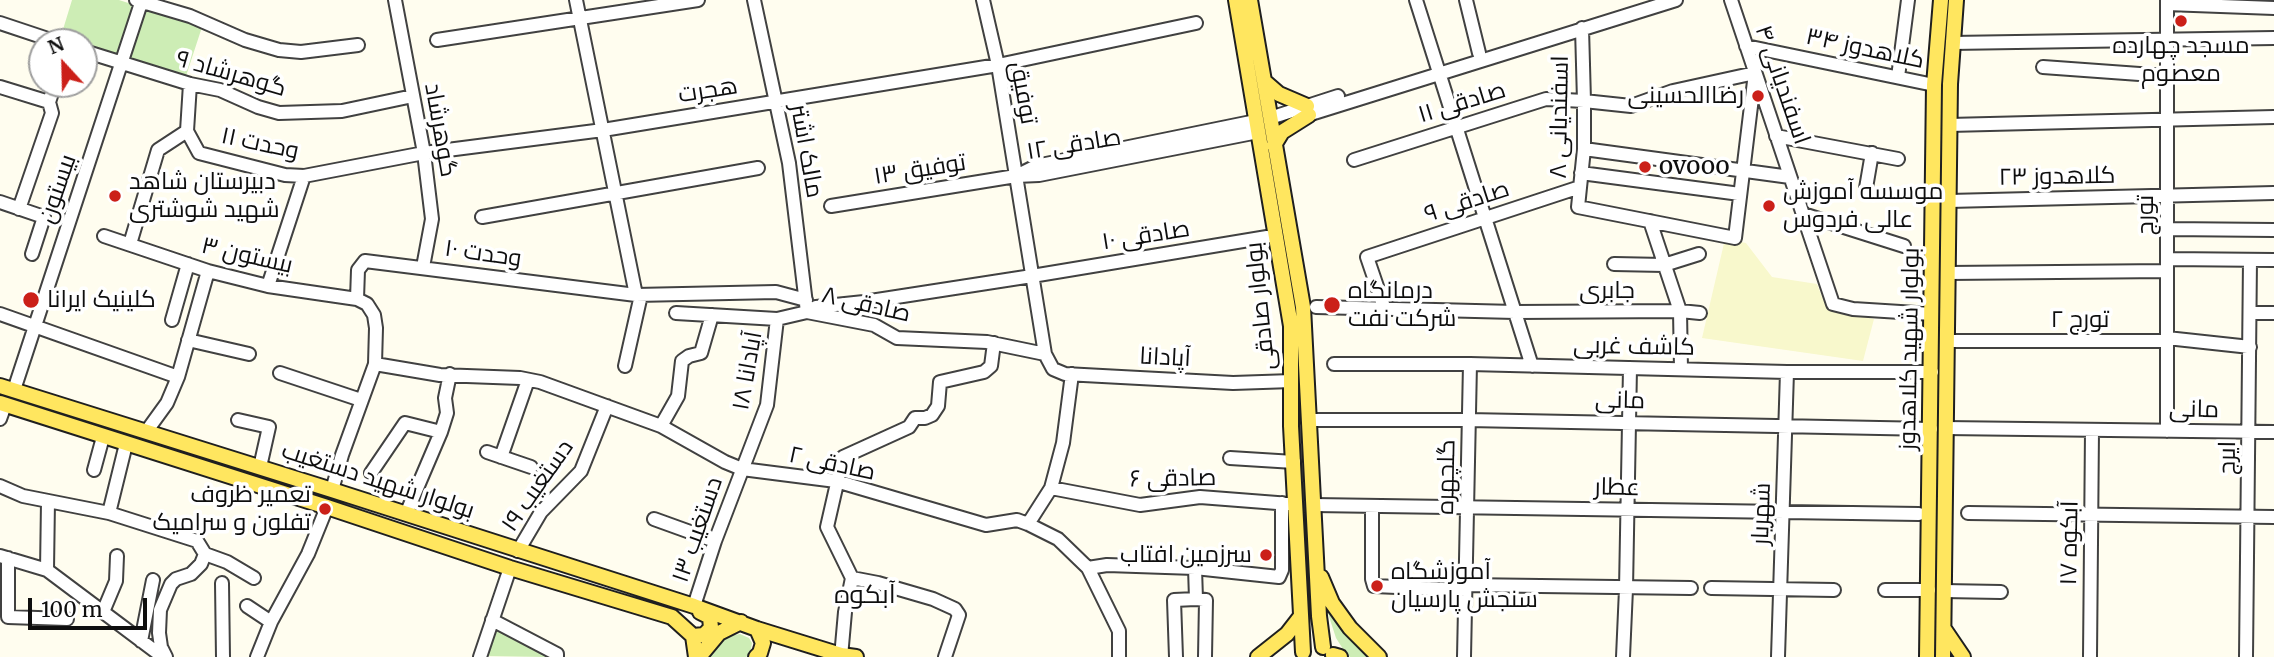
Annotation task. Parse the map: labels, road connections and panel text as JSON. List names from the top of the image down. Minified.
{"streets":{"main road":["بولوار صادقی","بولوار شهید کلاهدوز","بولوار شهید دستغیب"],"street":["کلاهدوز ۳۴","گوهرشاد ۹","اسفندیانی ۴","هجرت","توفیق","صادقی ۱۱","اسفندیانی ۸","گوهرشاد","وحدت ۱۱","صادقی ۱۲","مالک اشتر","توفیق ۱۳","کلاهدوز ۲۳","بیستون","صادقی ۹","تورج","صادقی ۱۰","وحدت ۱۰","بیستون ۳","جابری","صادقی ۸","تورج ۲","کاشف غربی","آپادانا","آپادانا ۱۸","مانی","ایرج","صادقی ۲","گلچهره","صادقی ۶","دستغیب ۱۹","عطار","شهریار","دستغیب ۱۳","آبکوه ۱۷"]},"crossings":[["کلاهدوز ۳۴","اسفندیانی ۴"],["کلاهدوز ۳۴","بولوار شهید کلاهدوز"],["گوهرشاد ۹","گوهرشاد"],["گوهرشاد ۹","وحدت ۱۱"],["گوهرشاد ۹","بیستون"],["اسفندیانی ۴","صادقی ۱۱"],["اسفندیانی ۴","بولوار شهید کلاهدوز"],["هجرت","توفیق"],["هجرت","گوهرشاد"],["هجرت","وحدت ۱۱"],["هجرت","مالک اشتر"],["توفیق","صادقی ۱۲"],["توفیق","توفیق ۱۳"],["توفیق","صادقی ۱۰"],["توفیق","صادقی ۸"],["صادقی ۱۱","اسفندیانی ۸"],["اسفندیانی ۸","صادقی ۹"],["گوهرشاد","وحدت ۱۱"],["گوهرشاد","وحدت ۱۰"],["صادقی ۱۲","توفیق ۱۳"],["صادقی ۱۲","بولوار صادقی"],["مالک اشتر","وحدت ۱۰"],["مالک اشتر","صادقی ۸"],["کلاهدوز ۲۳","تورج"],["کلاهدوز ۲۳","بولوار شهید کلاهدوز"],["بیستون","بولوار شهید دستغیب"],["صادقی ۹","جابری"],["تورج","تورج ۲"],["تورج","مانی"],["وحدت ۱۰","بیستون ۳"],["وحدت ۱۰","صادقی ۸"],["صادقی ۸","آپادانا ۱۸"],["بولوار صادقی","آپادانا"],["بولوار صادقی","مانی"],["بولوار صادقی","صادقی ۶"],["بولوار صادقی","عطار"],["تورج ۲","بولوار شهید کلاهدوز"],["تورج ۲","ایرج"],["کاشف غربی","بولوار شهید کلاهدوز"],["کاشف غربی","گلچهره"],["کاشف غربی","شهریار"],["بولوار شهید کلاهدوز","مانی"],["آپادانا ۱۸","صادقی ۲"],["آپادانا ۱۸","دستغیب ۱۳"],["مانی","ایرج"],["مانی","گلچهره"],["مانی","شهریار"],["مانی","آبکوه ۱۷"],["صادقی ۲","دستغیب ۱۹"],["صادقی ۲","دستغیب ۱۳"],["گلچهره","عطار"],["بولوار شهید دستغیب","دستغیب ۱۹"],["بولوار شهید دستغیب","دستغیب ۱۳"],["عطار","شهریار"]],"districts":["آبکوه"],"places":["مسجد چهارده معصوم","رضاالحسینی","ovooo","دبیرستان شاهد شهید شوشتری","موسسه آموزش عالی فردوس","کلینیک ایرانا","درمانگاه شرکت نفت","تعمیر ظروف تفلون و سرامیک","سرزمین افتاب","آموزشگاه سنجش پارسیان"],"scale_bar":"100 m","north":"top"}
